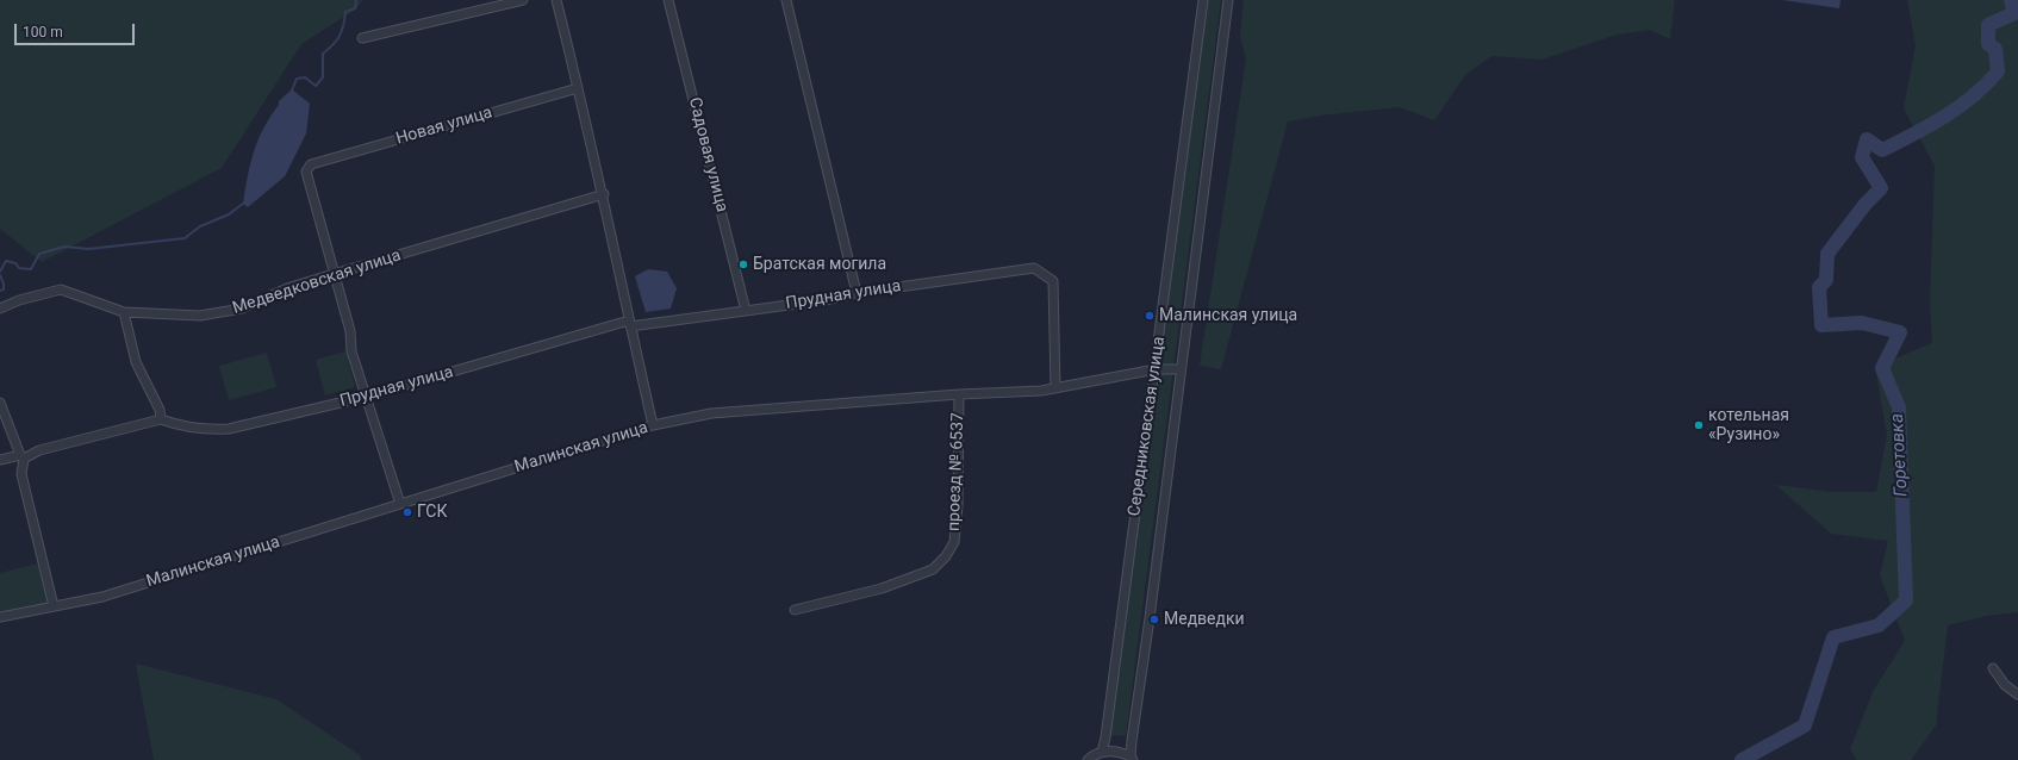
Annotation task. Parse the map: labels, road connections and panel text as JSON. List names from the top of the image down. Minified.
{"streets":{"street":["Новая улица","Садовая улица","Медведковская улица","Прудная улица","Середниковская улица","Малинская улица","проезд № 6537"]},"crossings":[["Новая улица","Медведковская улица"],["Садовая улица","Прудная улица"],["Прудная улица","Малинская улица"],["Середниковская улица","Малинская улица"],["Малинская улица","проезд № 6537"]],"water":["Горетовка"],"places":["Братская могила","Малинская улица","котельная «Рузино»","ГСК","Медведки"],"scale_bar":"100 m"}
